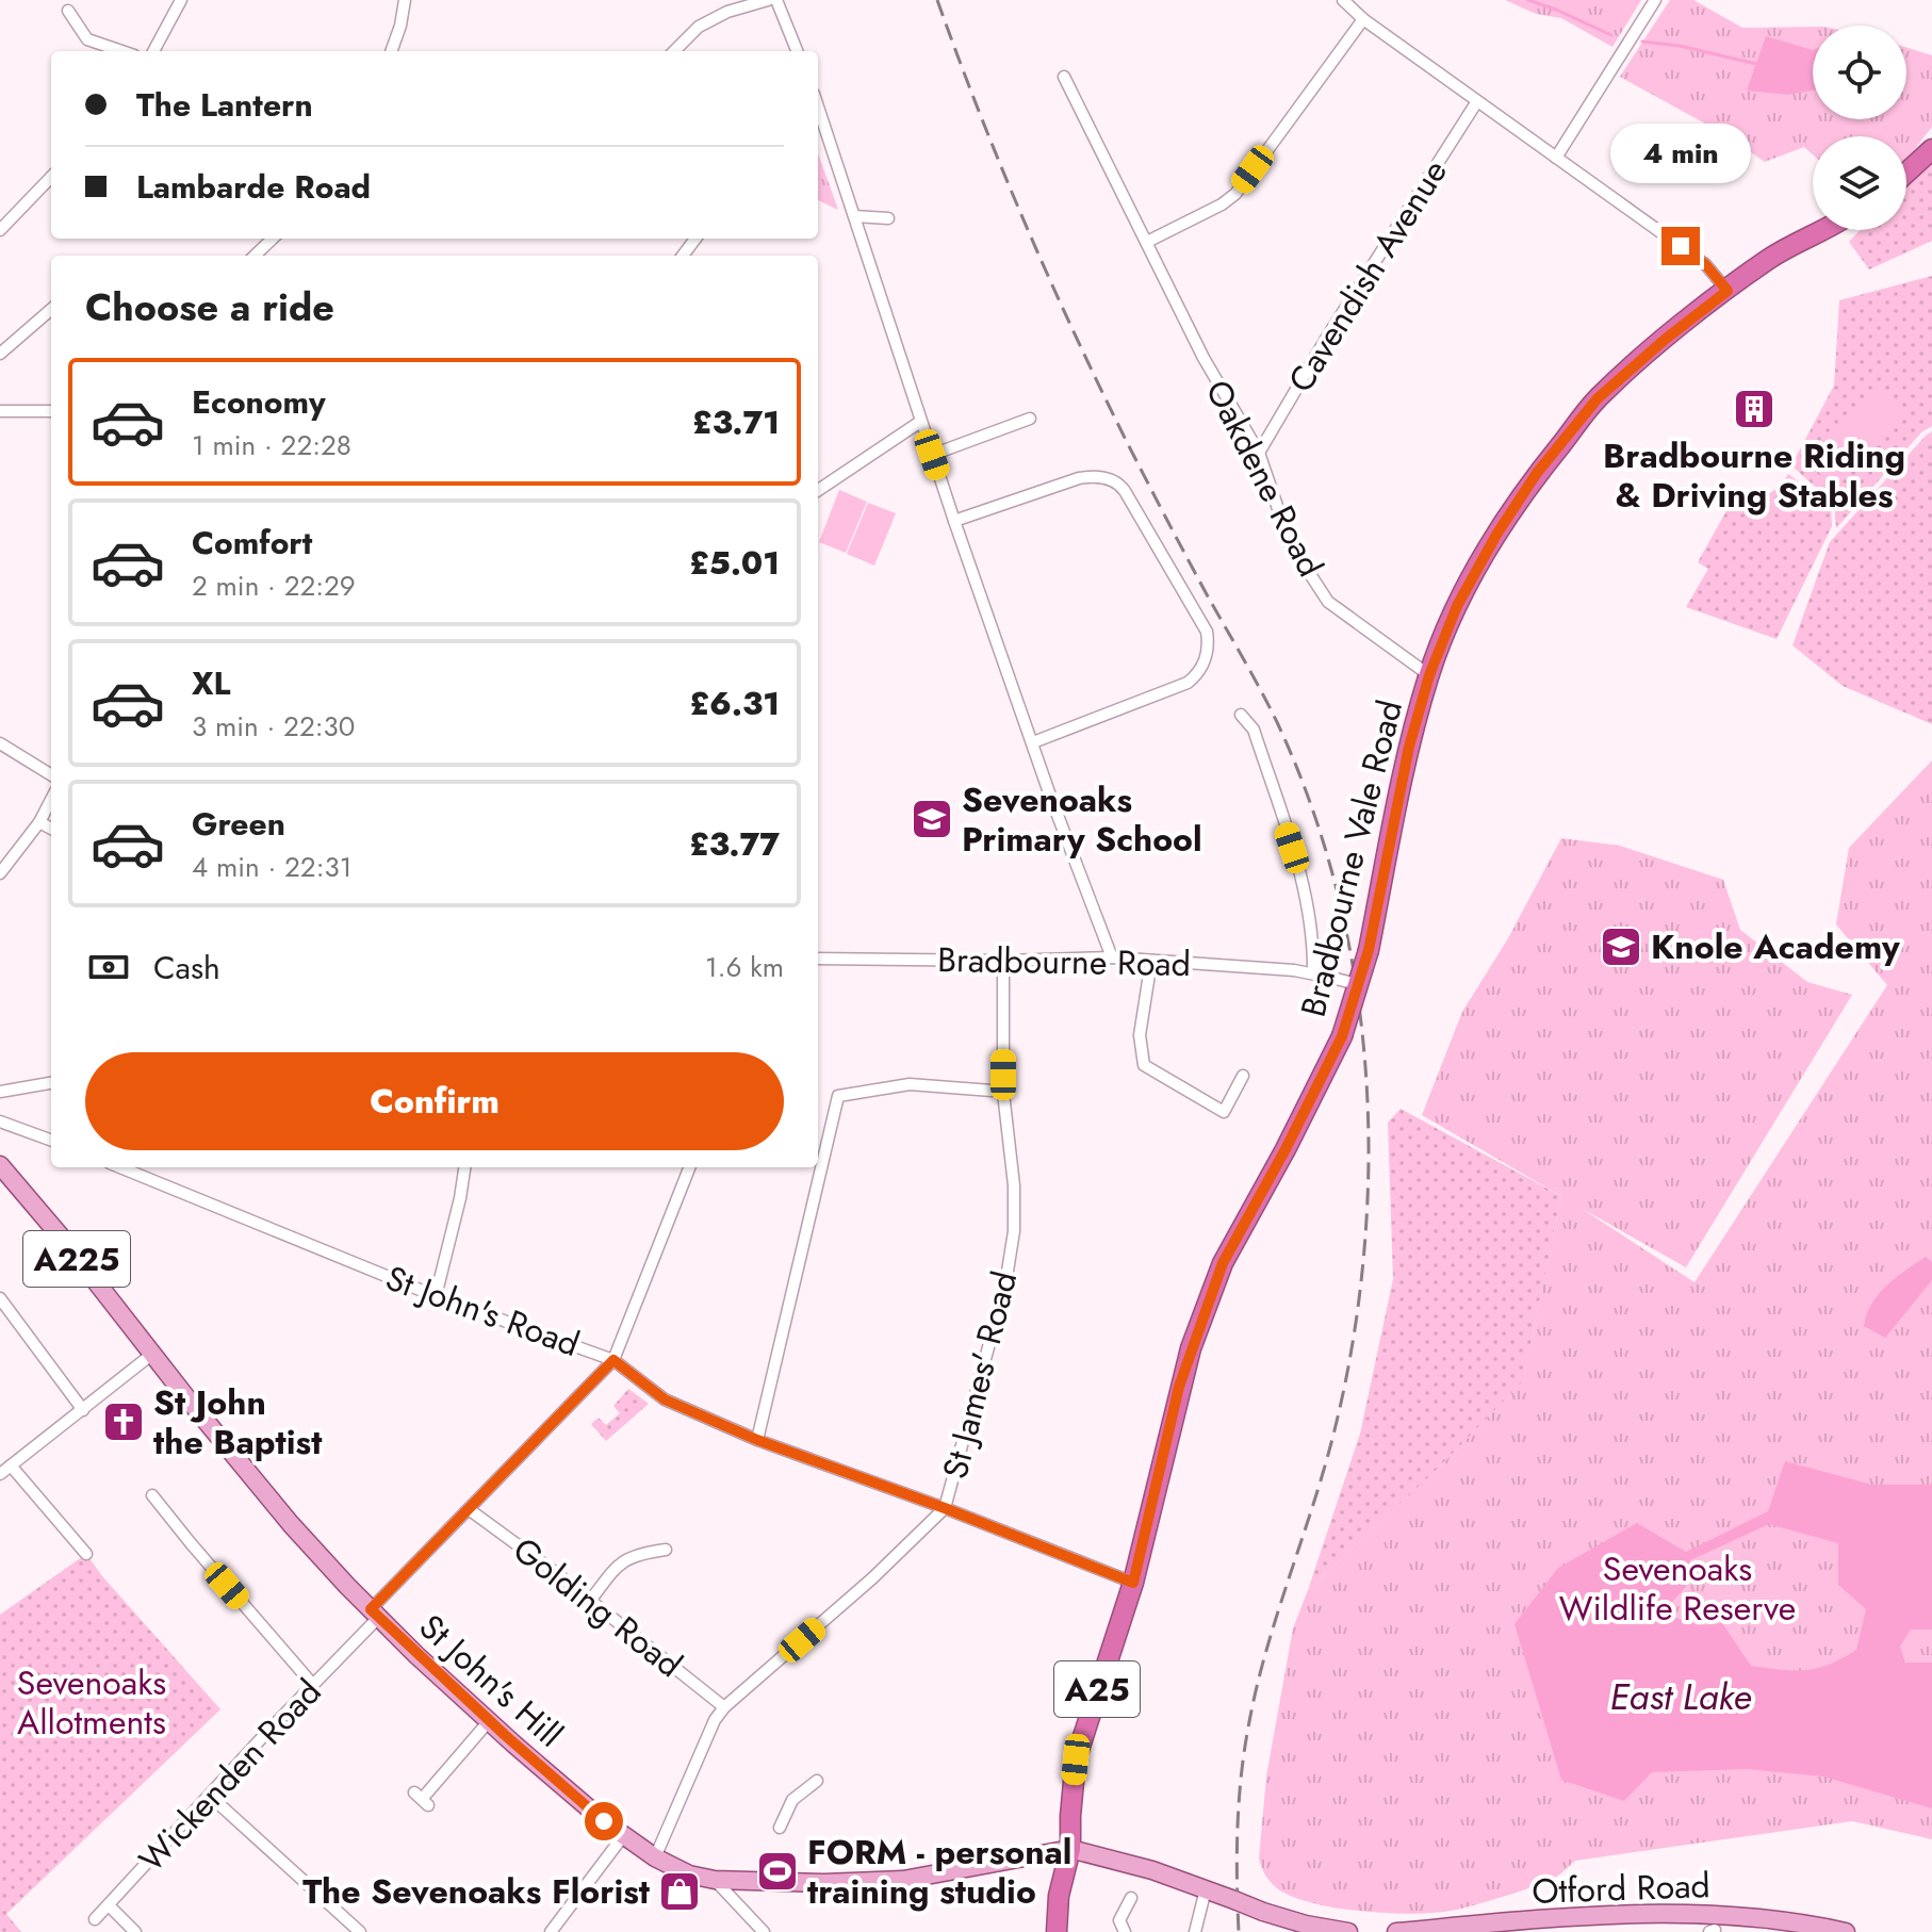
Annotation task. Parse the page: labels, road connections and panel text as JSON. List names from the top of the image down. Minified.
{"streets":{"highway":["Bradbourne Vale Road","A25"],"main road":["A225","St John's Hill","Otford Road"],"street":["Cavendish Avenue","Oakdene Road","Bradbourne Road","St John's Road","St James' Road","Golding Road","Wickenden Road"]},"crossings":[["Cavendish Avenue","Oakdene Road"],["Oakdene Road","Bradbourne Vale Road"],["Bradbourne Vale Road","Bradbourne Road"],["Bradbourne Vale Road","A225"],["Bradbourne Vale Road","St John's Road"],["Bradbourne Vale Road","St John's Hill"],["Bradbourne Vale Road","A25"],["A225","St John's Hill"],["A225","A25"],["St John's Road","St James' Road"],["St John's Road","Wickenden Road"],["St James' Road","Golding Road"],["St James' Road","St John's Hill"],["Golding Road","Wickenden Road"],["St John's Hill","A25"],["St John's Hill","Wickenden Road"]],"water":["East Lake"],"parks":["Sevenoaks Wildlife Reserve","Sevenoaks Allotments"],"places":{"building":["Bradbourne Riding & Driving Stables"],"school or university":["Sevenoaks Primary School","Knole Academy"],"church":["St John the Baptist"],"sports":["FORM - personal training studio"],"shop":["The Sevenoaks Florist"]},"page":{"banner":["The Lantern","Lambarde Road"],"bubble":"4 min","heading":"Choose a ride","list":[{"name":"Economy","note":"1 min · 22:28","value":"£3.71"},{"name":"Comfort","note":"2 min · 22:29","value":"£5.01"},{"name":"XL","note":"3 min · 22:30","value":"£6.31"},{"name":"Green","note":"4 min · 22:31","value":"£3.77"}],"pay":["Cash","1.6 km"],"buttons":"Confirm"}}
